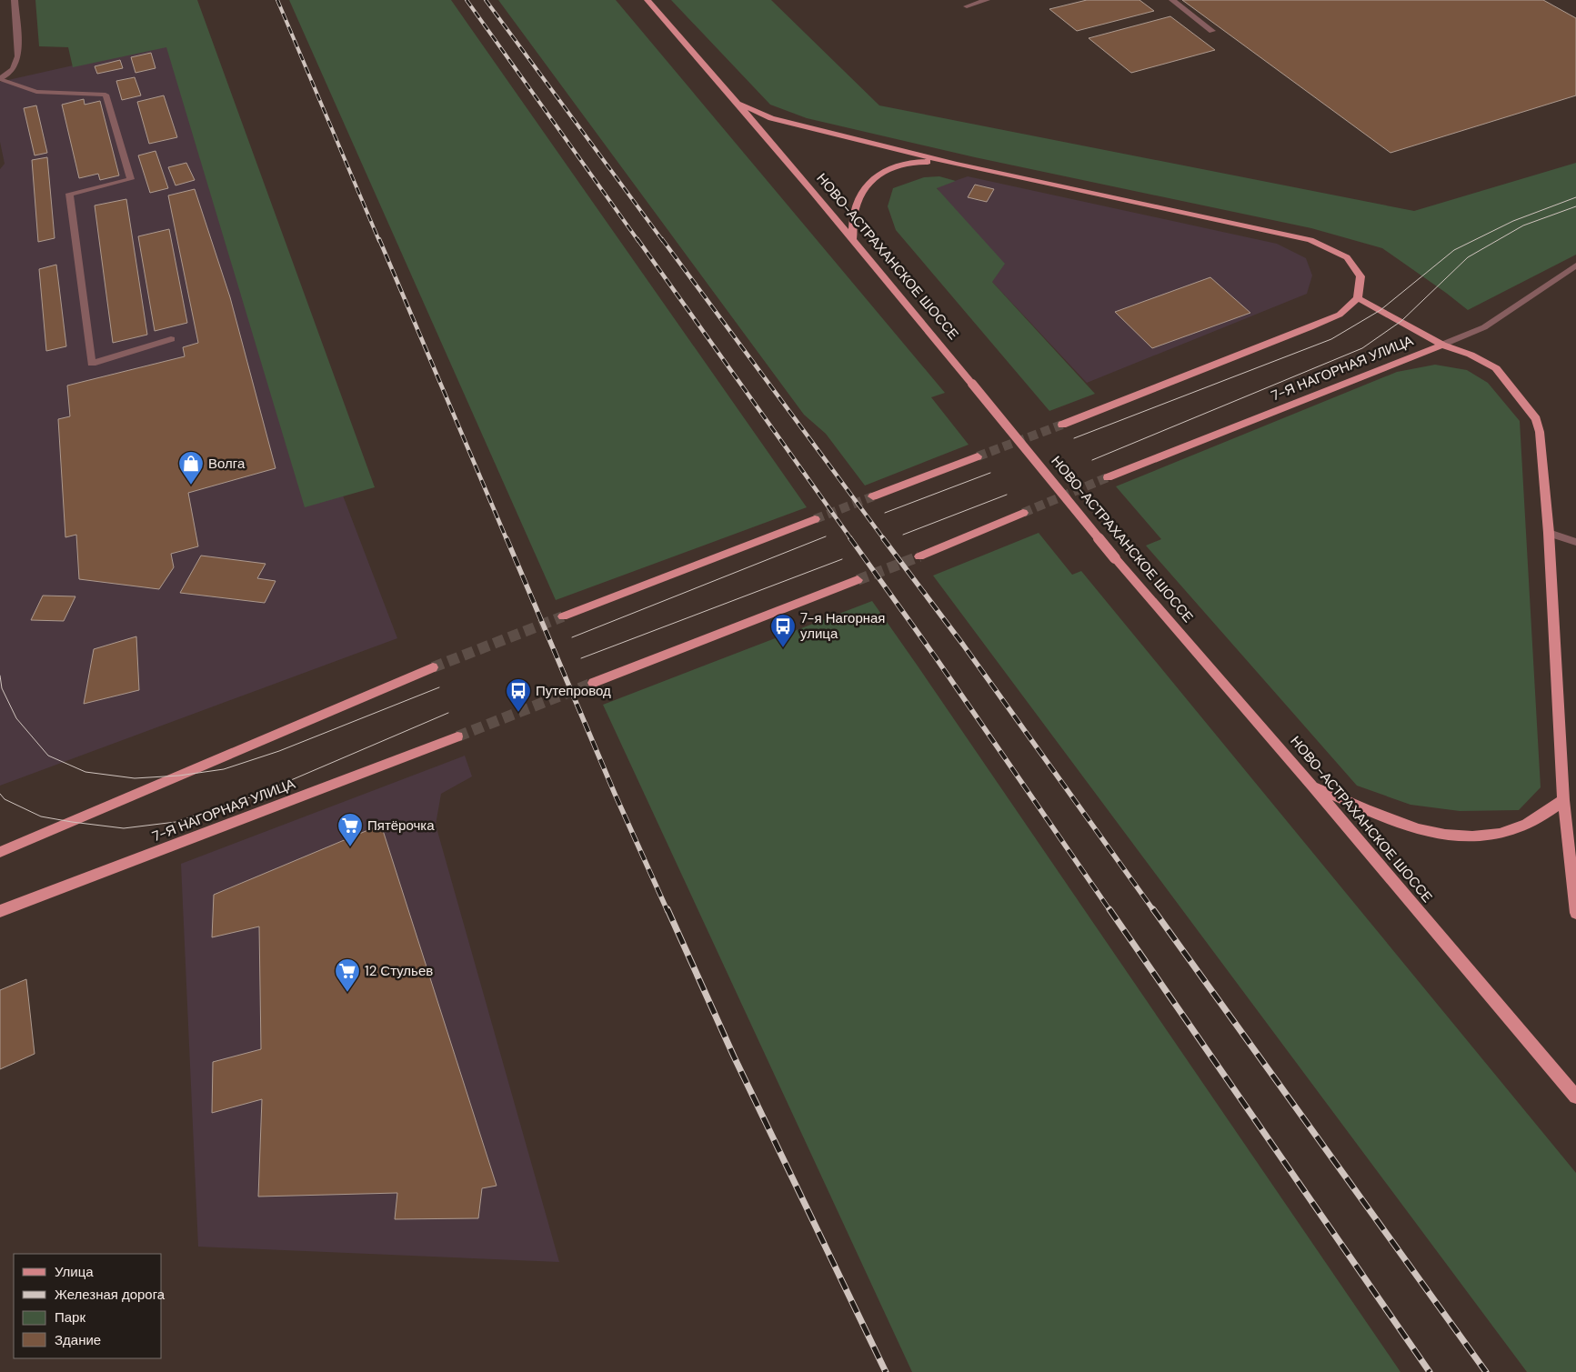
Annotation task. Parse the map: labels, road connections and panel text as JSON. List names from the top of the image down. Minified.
{"streets":{"main road":["НОВО-АСТРАХАНСКОЕ ШОССЕ","7-Я НАГОРНАЯ УЛИЦА"]},"places":{"shop":["Волга"],"bus stop":["7-я Нагорная улица","Путепровод"],"supermarket":["Пятёрочка","12 Стульев"]},"legend":["Улица","Железная дорога","Парк","Здание"]}
